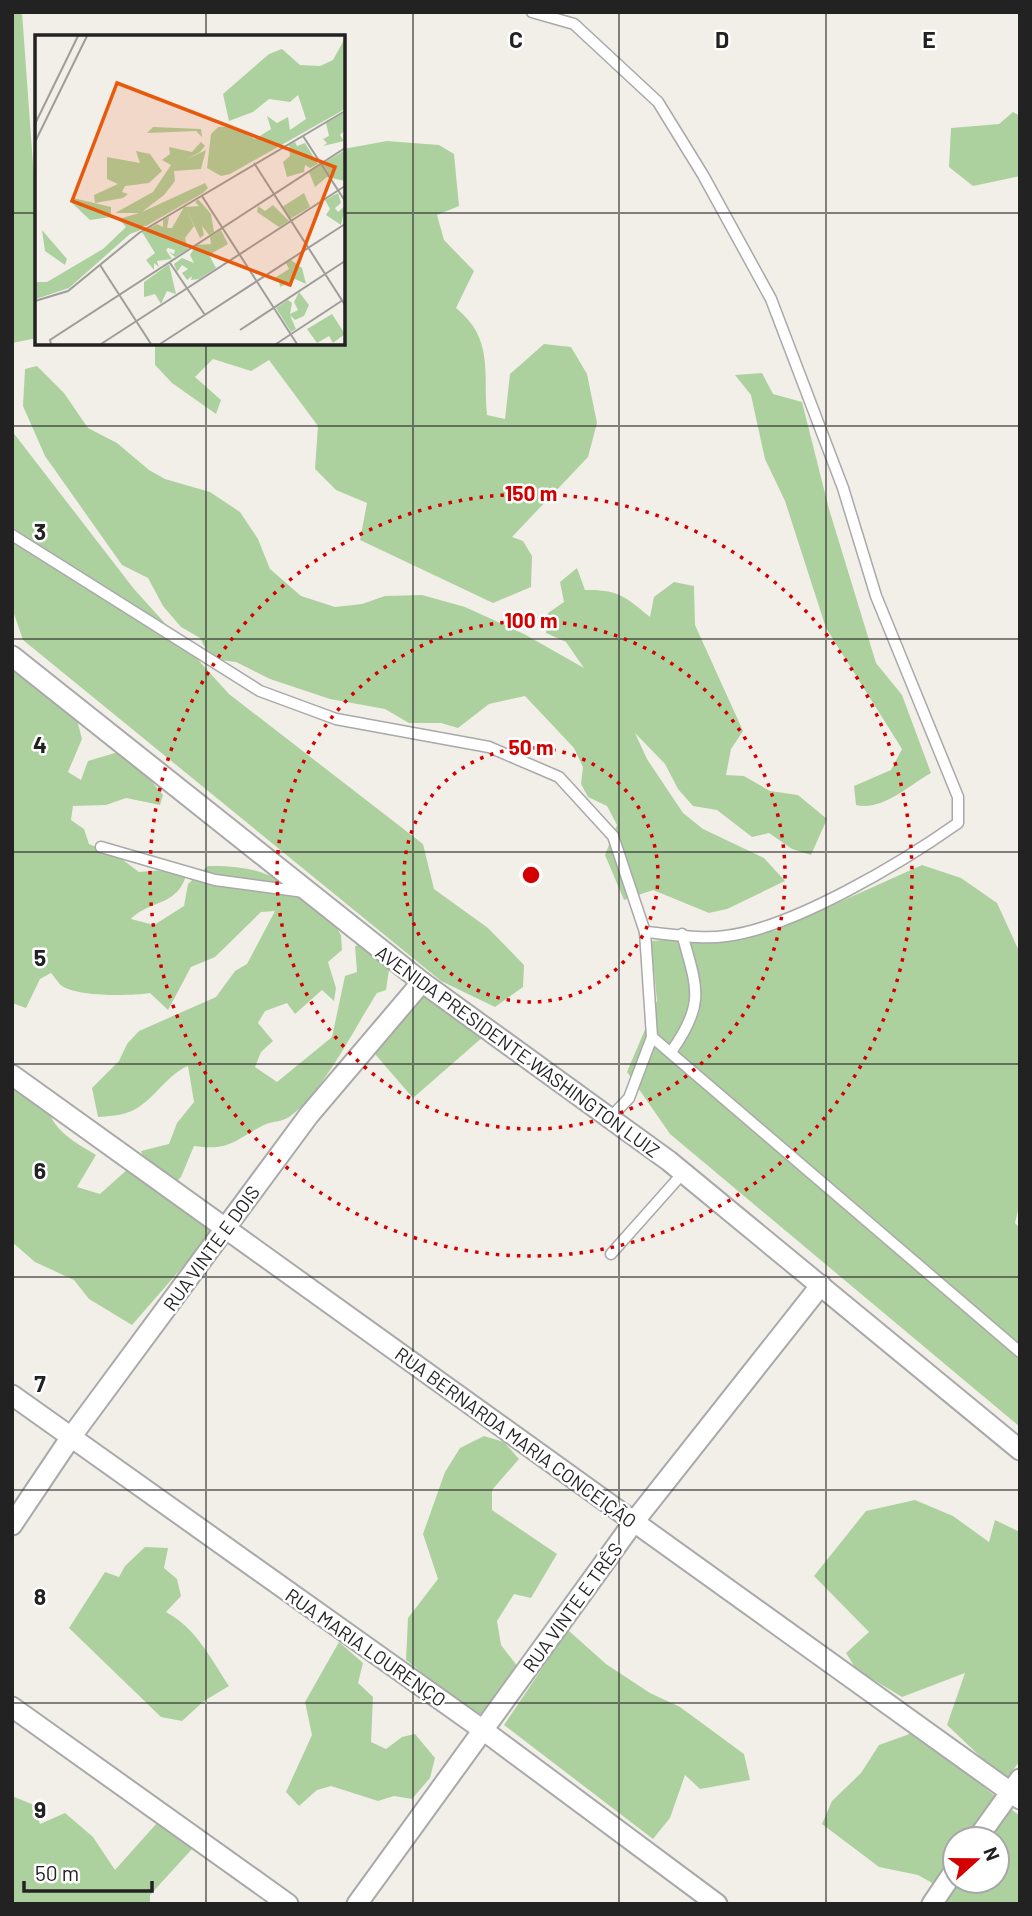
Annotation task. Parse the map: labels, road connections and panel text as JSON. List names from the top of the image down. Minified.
{"streets":{"street":["AVENIDA PRESIDENTE WASHINGTON LUIZ","RUA VINTE E DOIS","RUA BERNARDA MARIA CONCEIÇÃO","RUA VINTE E TRÊS","RUA MARIA LOURENÇO"]},"crossings":[["AVENIDA PRESIDENTE WASHINGTON LUIZ","RUA VINTE E DOIS"],["AVENIDA PRESIDENTE WASHINGTON LUIZ","RUA VINTE E TRÊS"],["RUA VINTE E DOIS","RUA BERNARDA MARIA CONCEIÇÃO"],["RUA VINTE E DOIS","RUA MARIA LOURENÇO"],["RUA BERNARDA MARIA CONCEIÇÃO","RUA VINTE E TRÊS"],["RUA VINTE E TRÊS","RUA MARIA LOURENÇO"]],"scale_bar":"50 m","north":"right","grid":{"columns":["C","D","E"],"rows":["3","4","5","6","7","8","9"]},"rings":["150 m","100 m","50 m"]}
